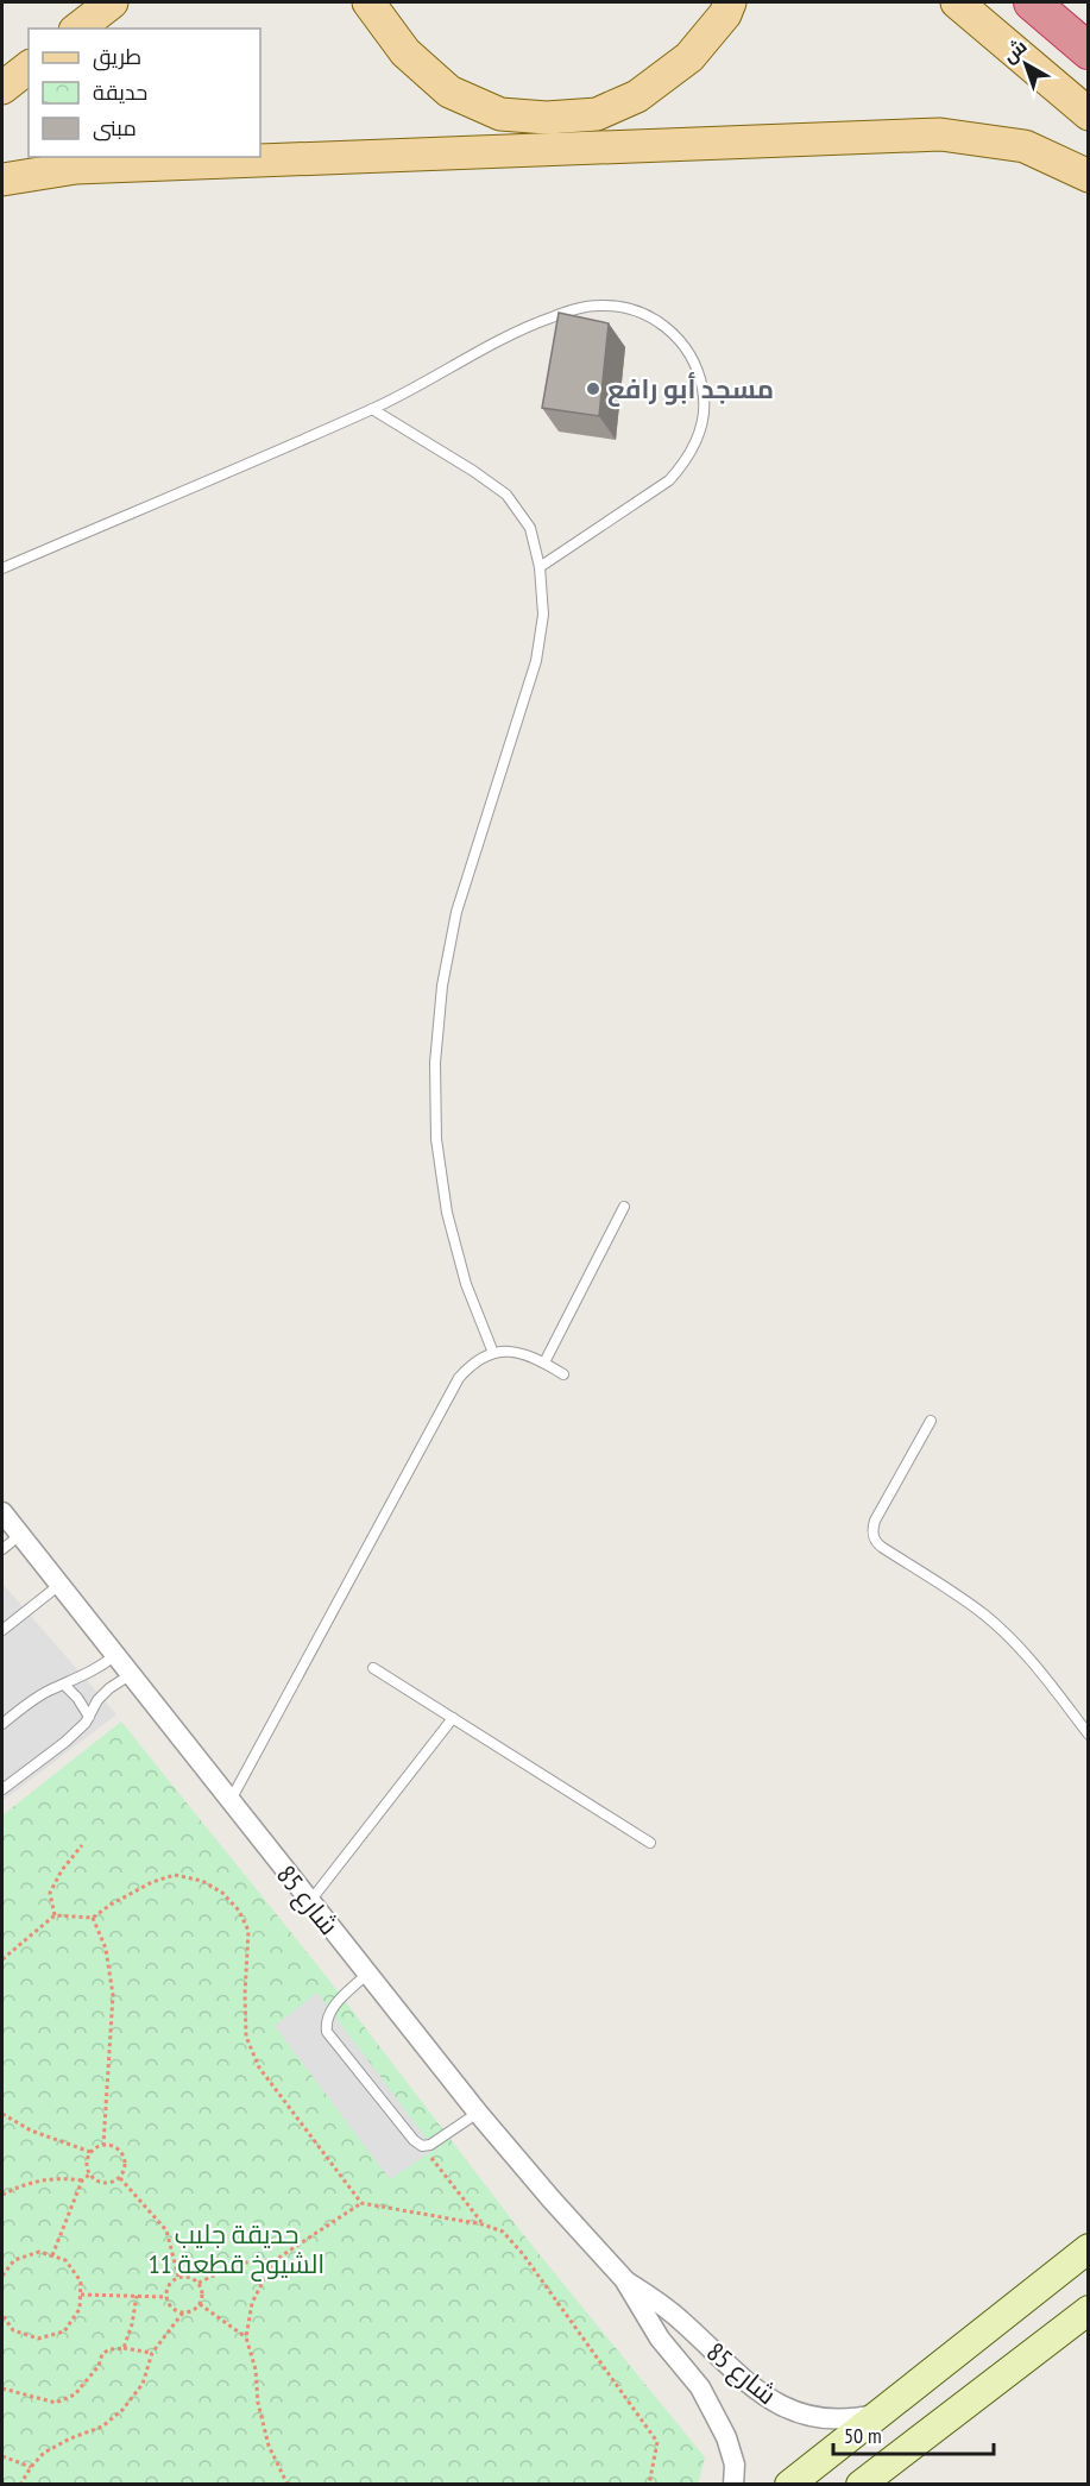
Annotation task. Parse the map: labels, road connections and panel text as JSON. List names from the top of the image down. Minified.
{"streets":{"street":["شارع 85"]},"parks":["حديقة جليب الشيوخ قطعة 11"],"places":["مسجد أبو رافع"],"legend":["طريق","حديقة","مبنى"],"scale_bar":"50 m","north":"top left"}
